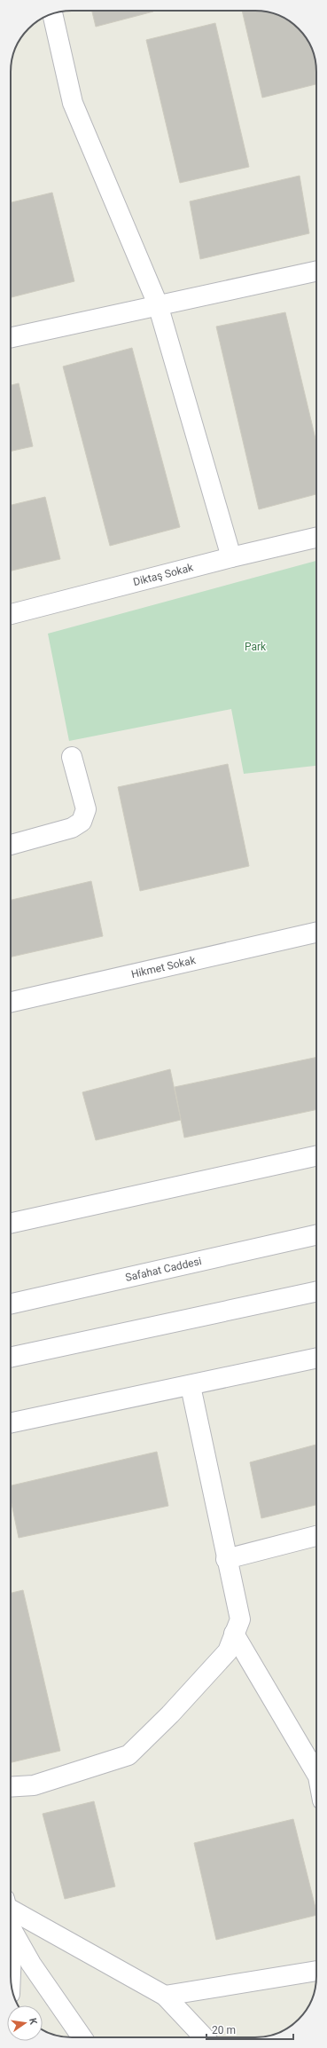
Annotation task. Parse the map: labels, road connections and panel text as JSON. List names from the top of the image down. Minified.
{"streets":{"street":["Diktaş Sokak","Hikmet Sokak","Safahat Caddesi"]},"parks":["Park"],"scale_bar":"20 m","north":"right"}
